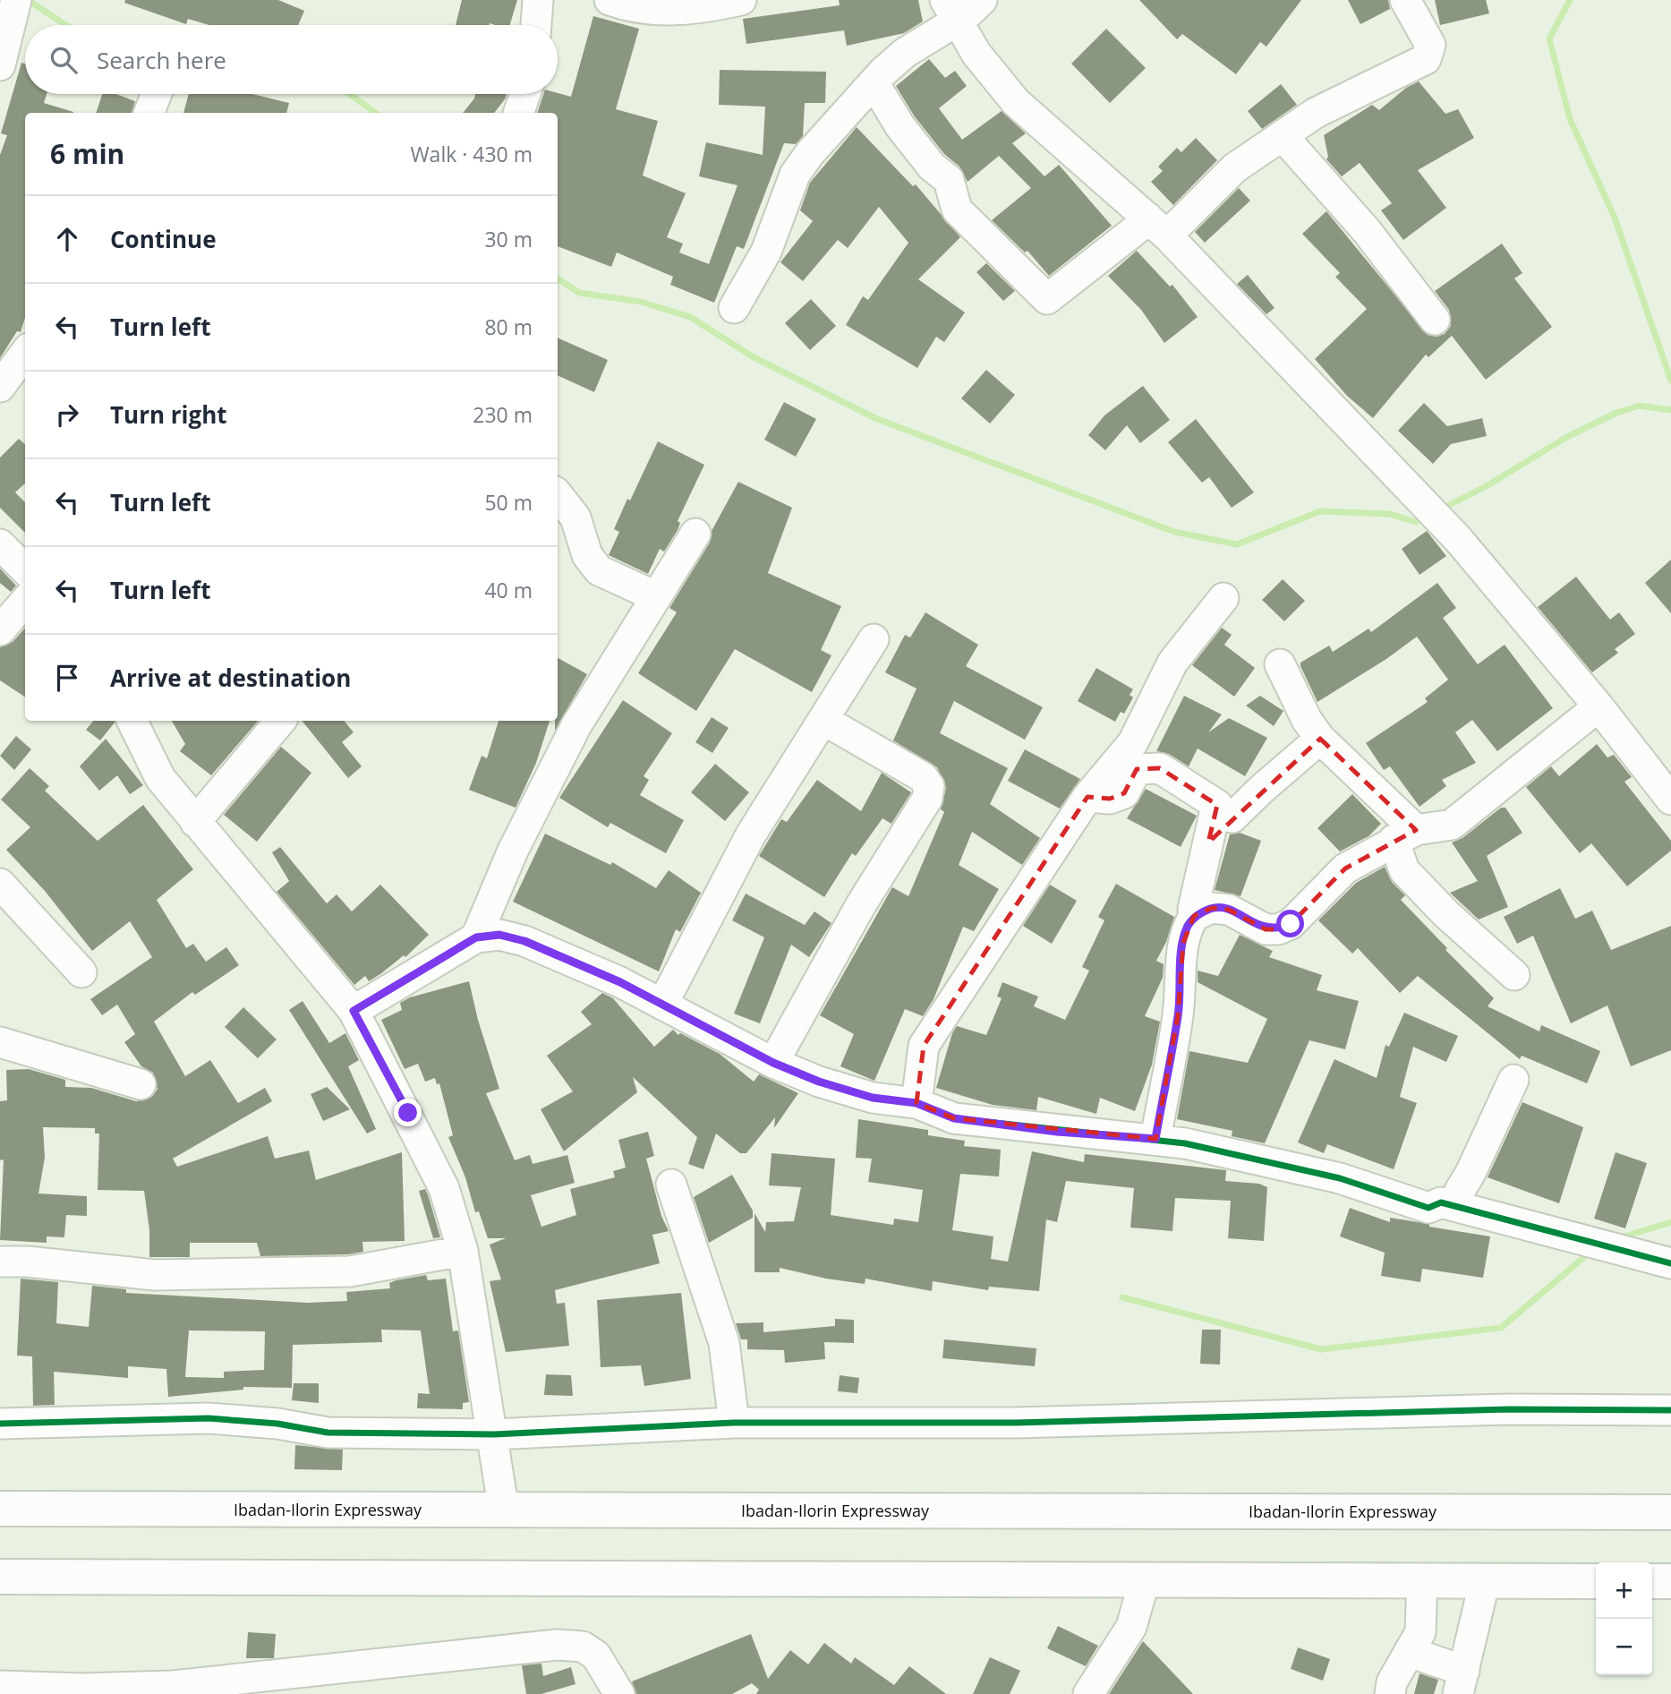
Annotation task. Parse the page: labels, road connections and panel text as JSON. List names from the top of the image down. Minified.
{"streets":{"highway":["Ibadan-Ilorin Expressway"]},"page":{"search":"Search here","heading":["6 min","Walk · 430 m"],"list":[["Continue","30 m"],["Turn left","80 m"],["Turn right","230 m"],["Turn left","50 m"],["Turn left","40 m"],"Arrive at destination"],"map_buttons":["+","−"]}}
